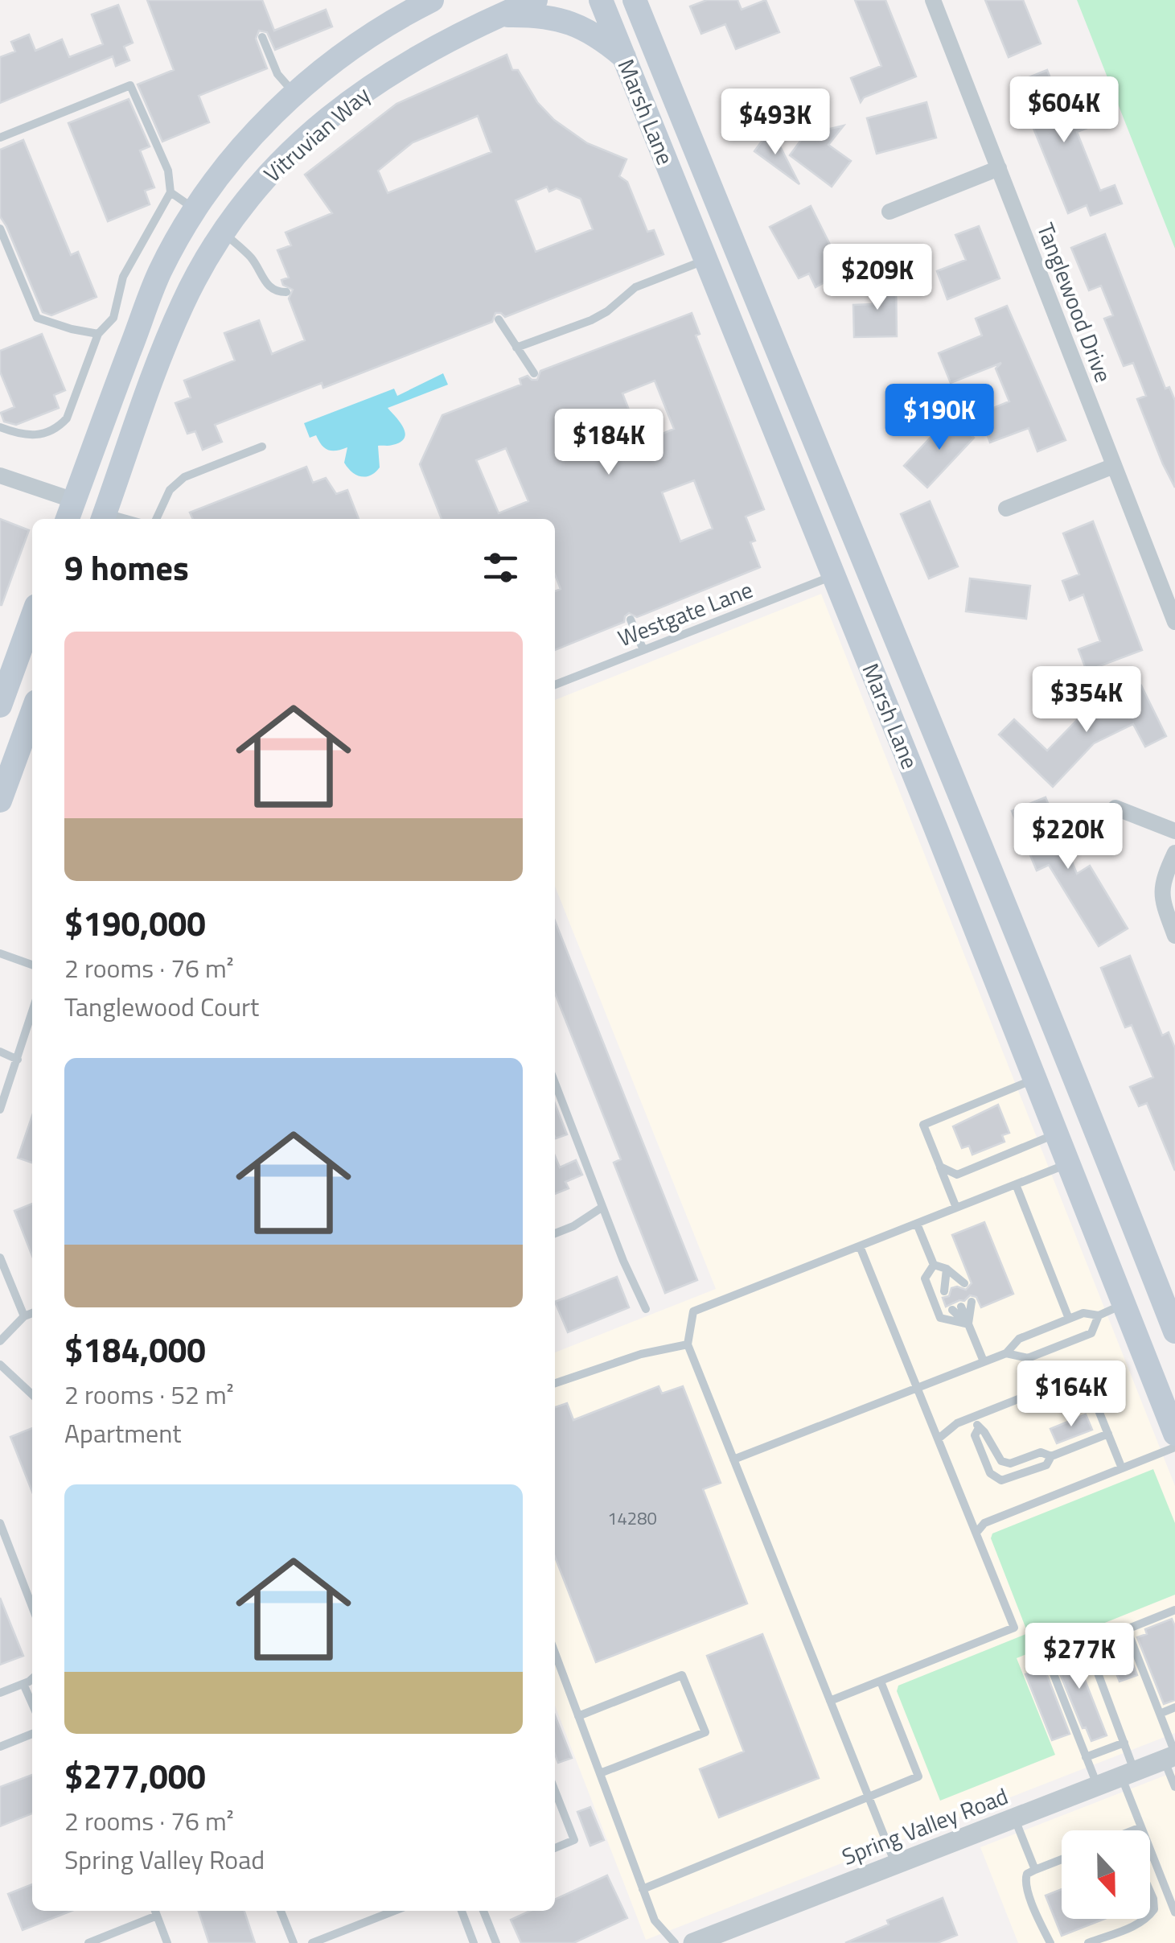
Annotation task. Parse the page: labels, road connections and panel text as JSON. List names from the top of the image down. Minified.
{"streets":{"main road":["Marsh Lane","Vitruvian Way"],"street":["Tanglewood Drive","Spring Valley Road"],"lane":["Westgate Lane"]},"crossings":[["Marsh Lane","Westgate Lane"]],"house_numbers":["14280"],"north":"bottom","page":{"price":["$604K","$493K","$209K","$190K","$184K","$354K","$220K","$164K","$277K"],"heading":"9 homes","list":[{"name":"$190,000","note":"2 rooms · 76 m² · Tanglewood Court"},{"name":"$184,000","note":"2 rooms · 52 m² · Apartment"},{"name":"$277,000","note":"2 rooms · 76 m² · Spring Valley Road"}]}}
